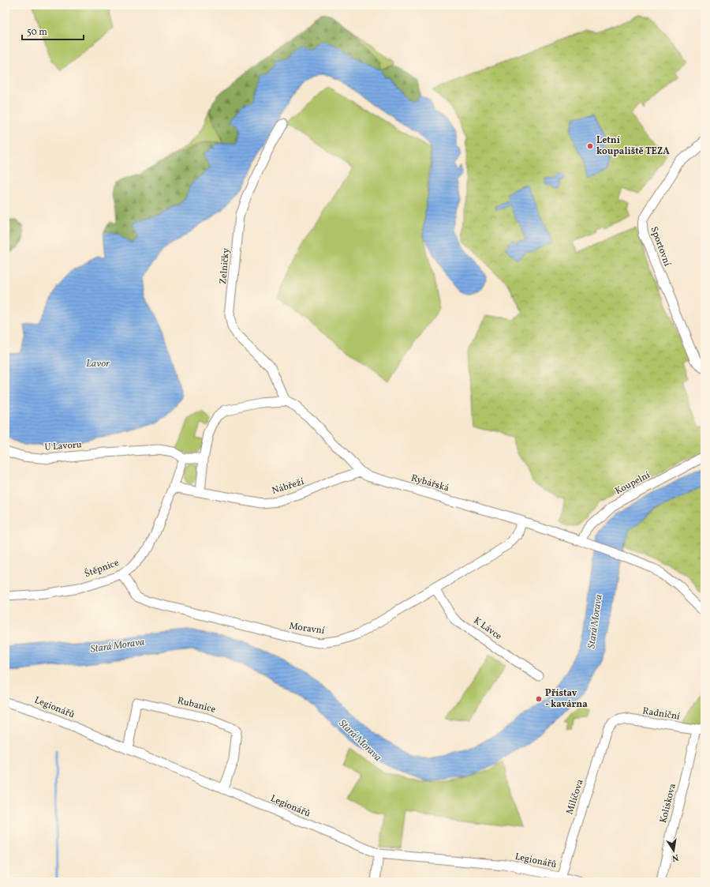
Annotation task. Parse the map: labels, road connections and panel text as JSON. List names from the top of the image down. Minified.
{"streets":{"street":["Sportovní","Zelničky","U Lavoru","Rybářská","Koupelní","Nábřeží","Štěpnice","Moravní","K Lávce","Rubanice","Legionářů","Radniční","Milíčova","Kolískova"]},"crossings":[["Zelničky","Rybářská"],["Rybářská","Koupelní"],["Rybářská","Nábřeží"],["Rybářská","Moravní"],["Nábřeží","Štěpnice"],["Štěpnice","Moravní"],["Moravní","K Lávce"],["Rubanice","Legionářů"],["Legionářů","Milíčova"],["Radniční","Milíčova"],["Radniční","Kolískova"]],"water":["Lavor","Stará Morava"],"places":["Letní koupaliště TEZA","Přístav - kavárna"],"scale_bar":"50 m","north":"bottom"}
